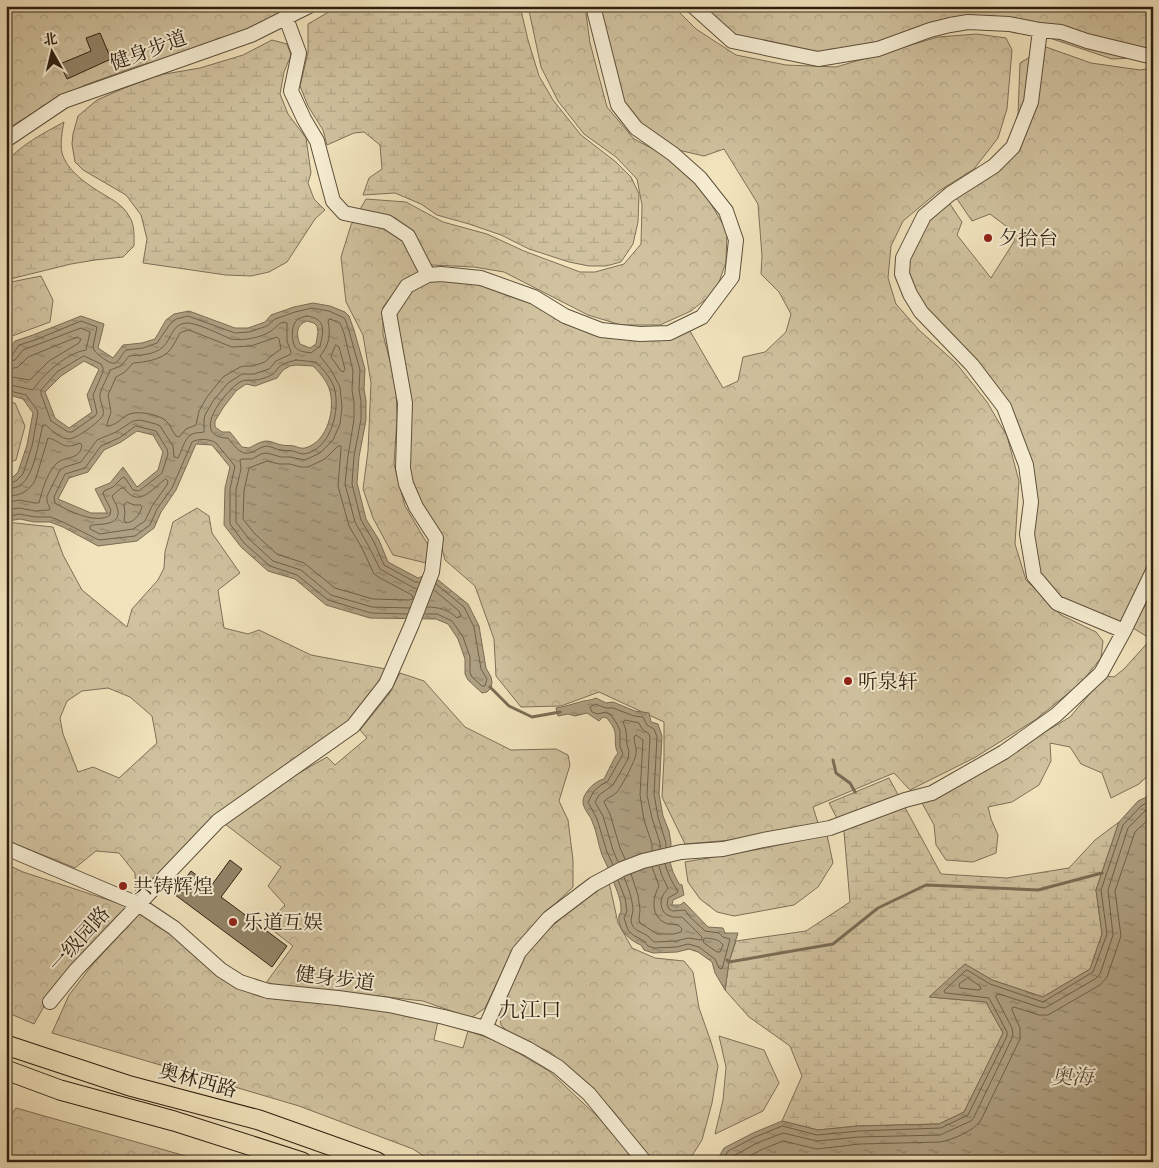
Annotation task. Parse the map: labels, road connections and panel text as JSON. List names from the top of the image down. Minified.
{"streets":{"main road":["奥林西路"],"street":["健身步道","一级园路"]},"crossings":[["健身步道","一级园路"]],"districts":["九江口"],"water":["奥海"],"places":["夕拾台","听泉轩","共铸辉煌","乐道互娱"],"north":"top"}
